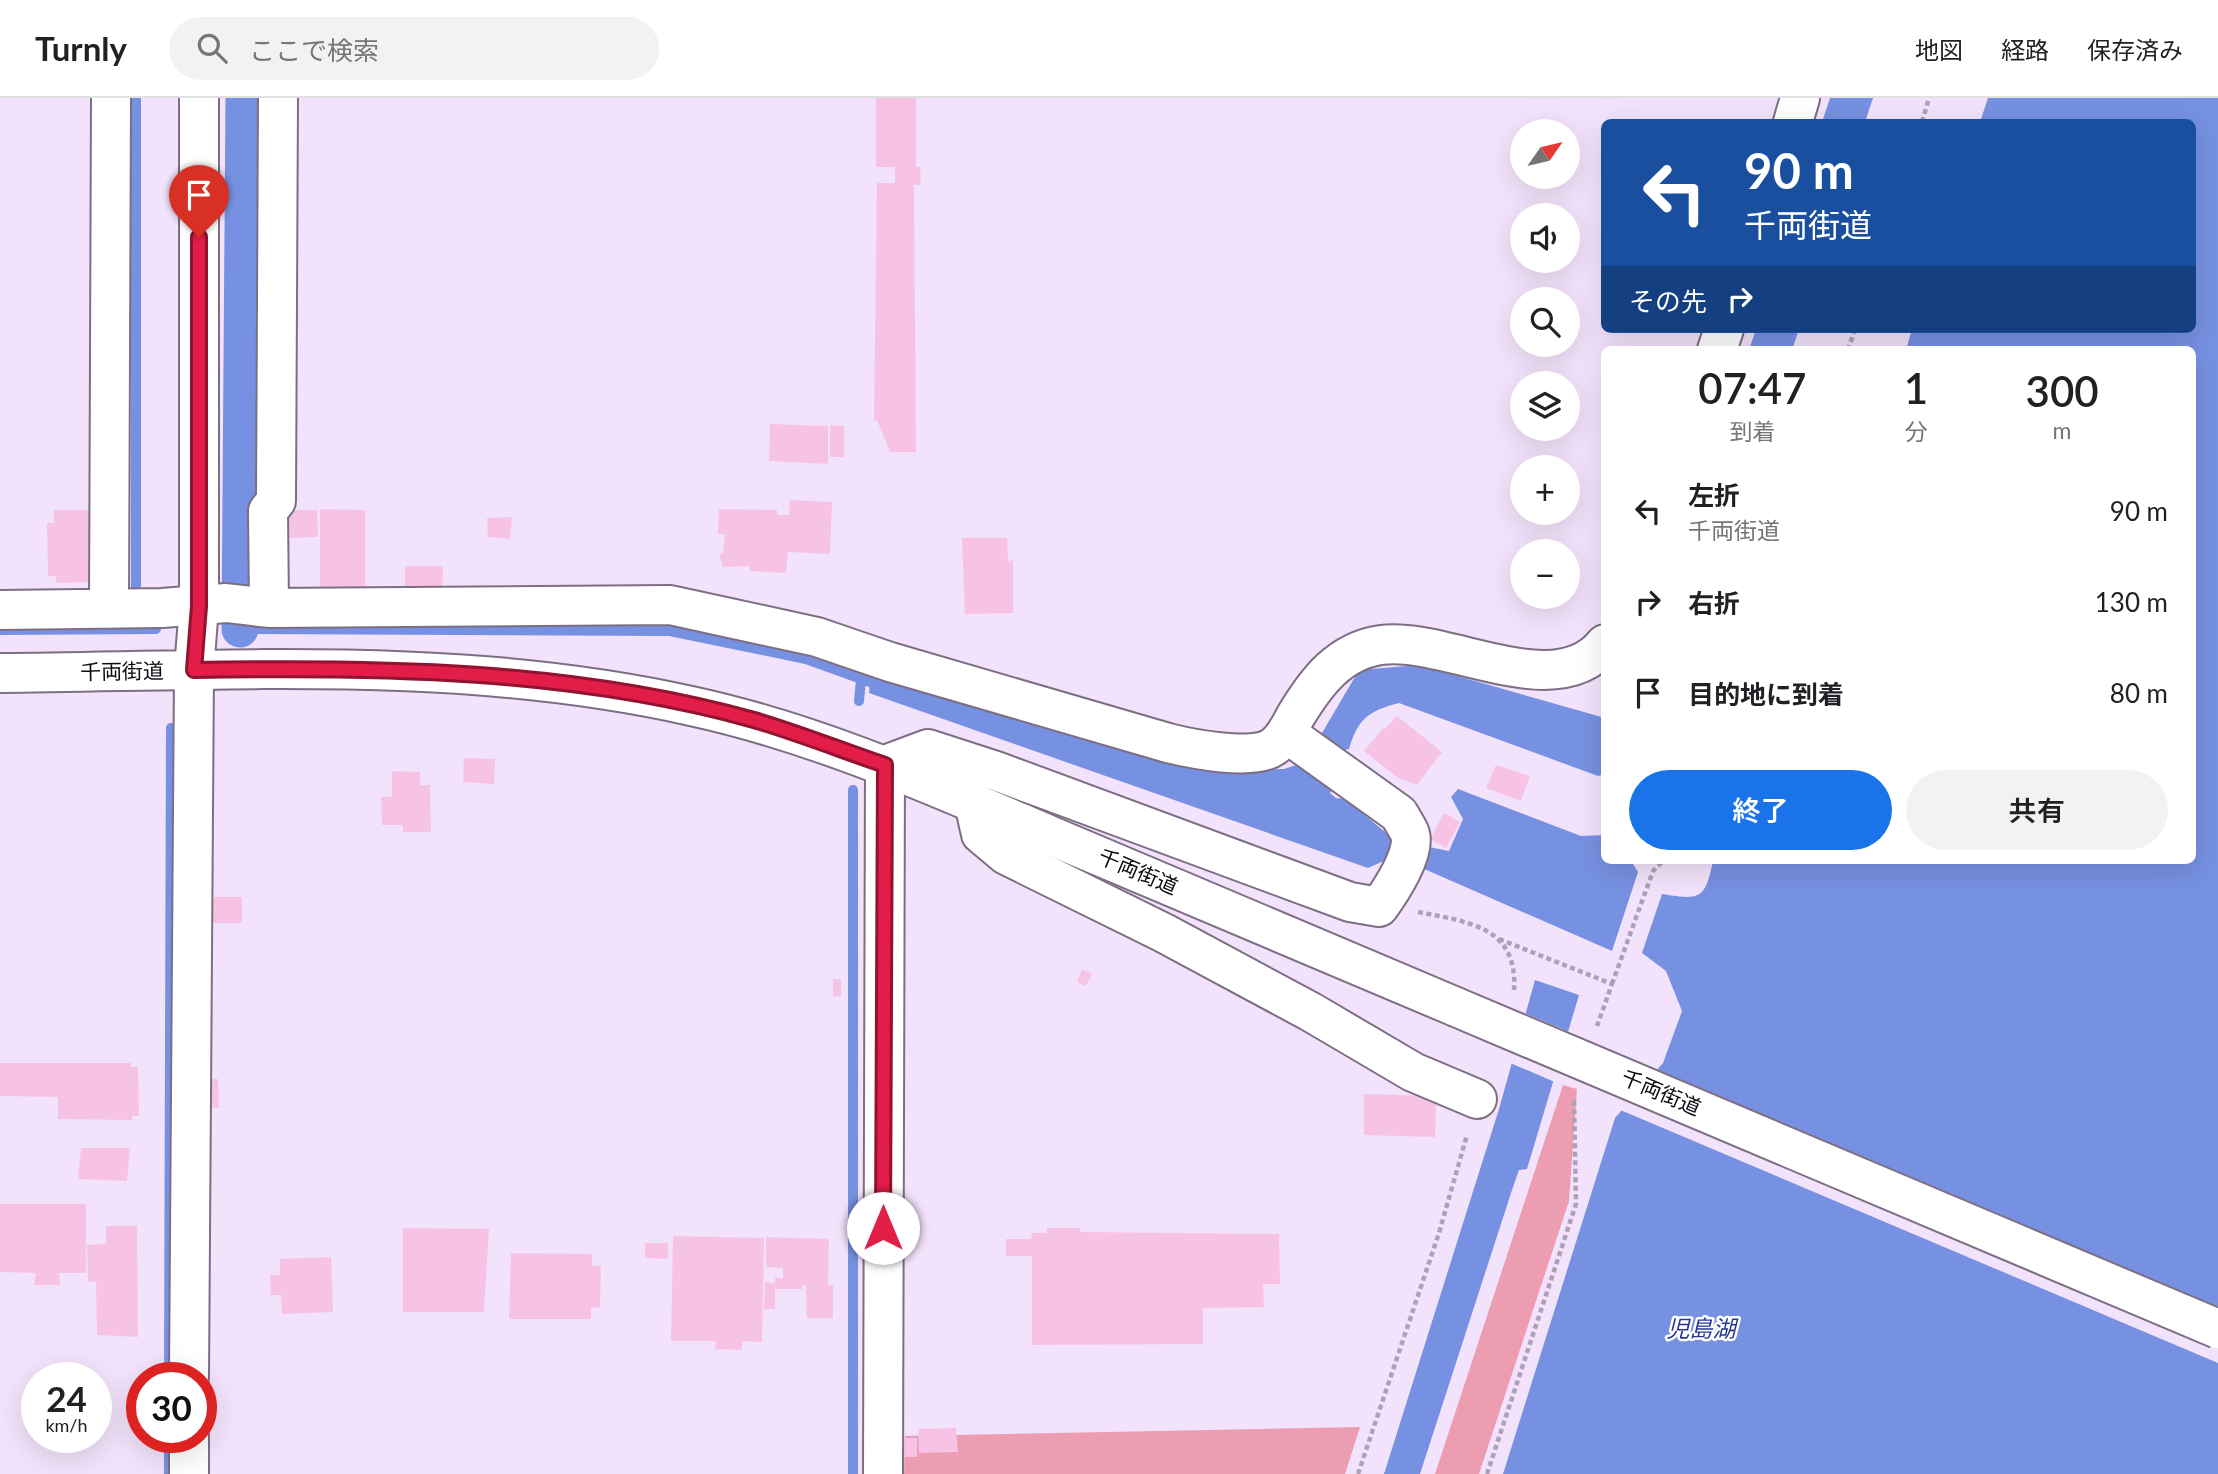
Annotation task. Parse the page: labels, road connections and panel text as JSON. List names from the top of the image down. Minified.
{"streets":{"street":["千両街道"]},"water":["児島湖"],"north":"top right","page":{"header":"Turnly","search":"ここで検索","nav":["地図","経路","保存済み"],"map_buttons":["+","−"],"turn":["90 m","千両街道"],"then":"その先","eta":["07:47","到着","1","分","300","m"],"list":[{"name":"左折","note":"千両街道","value":"90 m"},{"name":"右折","value":"130 m"},{"name":"目的地に到着","value":"80 m"}],"buttons":["終了","共有"],"speed":"24 km/h","limit":"30"}}
